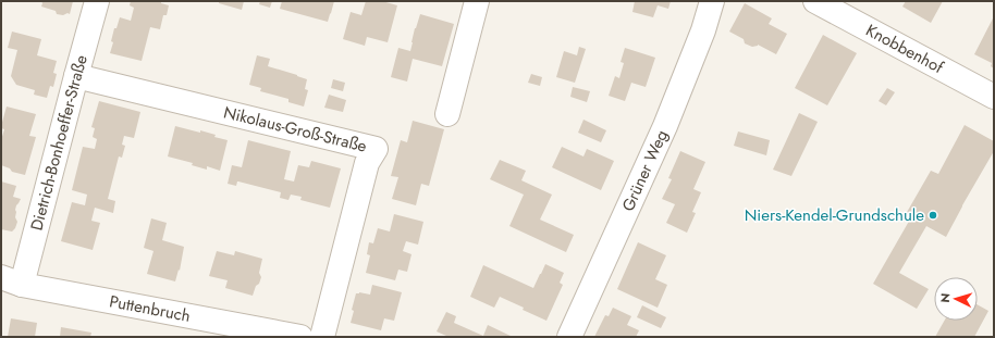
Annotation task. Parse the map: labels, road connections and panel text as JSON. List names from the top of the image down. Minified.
{"streets":{"street":["Knobbenhof","Nikolaus-Groß-Straße","Dietrich-Bonhoeffer-Straße","Grüner Weg","Puttenbruch"]},"crossings":[["Nikolaus-Groß-Straße","Dietrich-Bonhoeffer-Straße"],["Dietrich-Bonhoeffer-Straße","Puttenbruch"]],"places":["Niers-Kendel-Grundschule"],"north":"left"}
